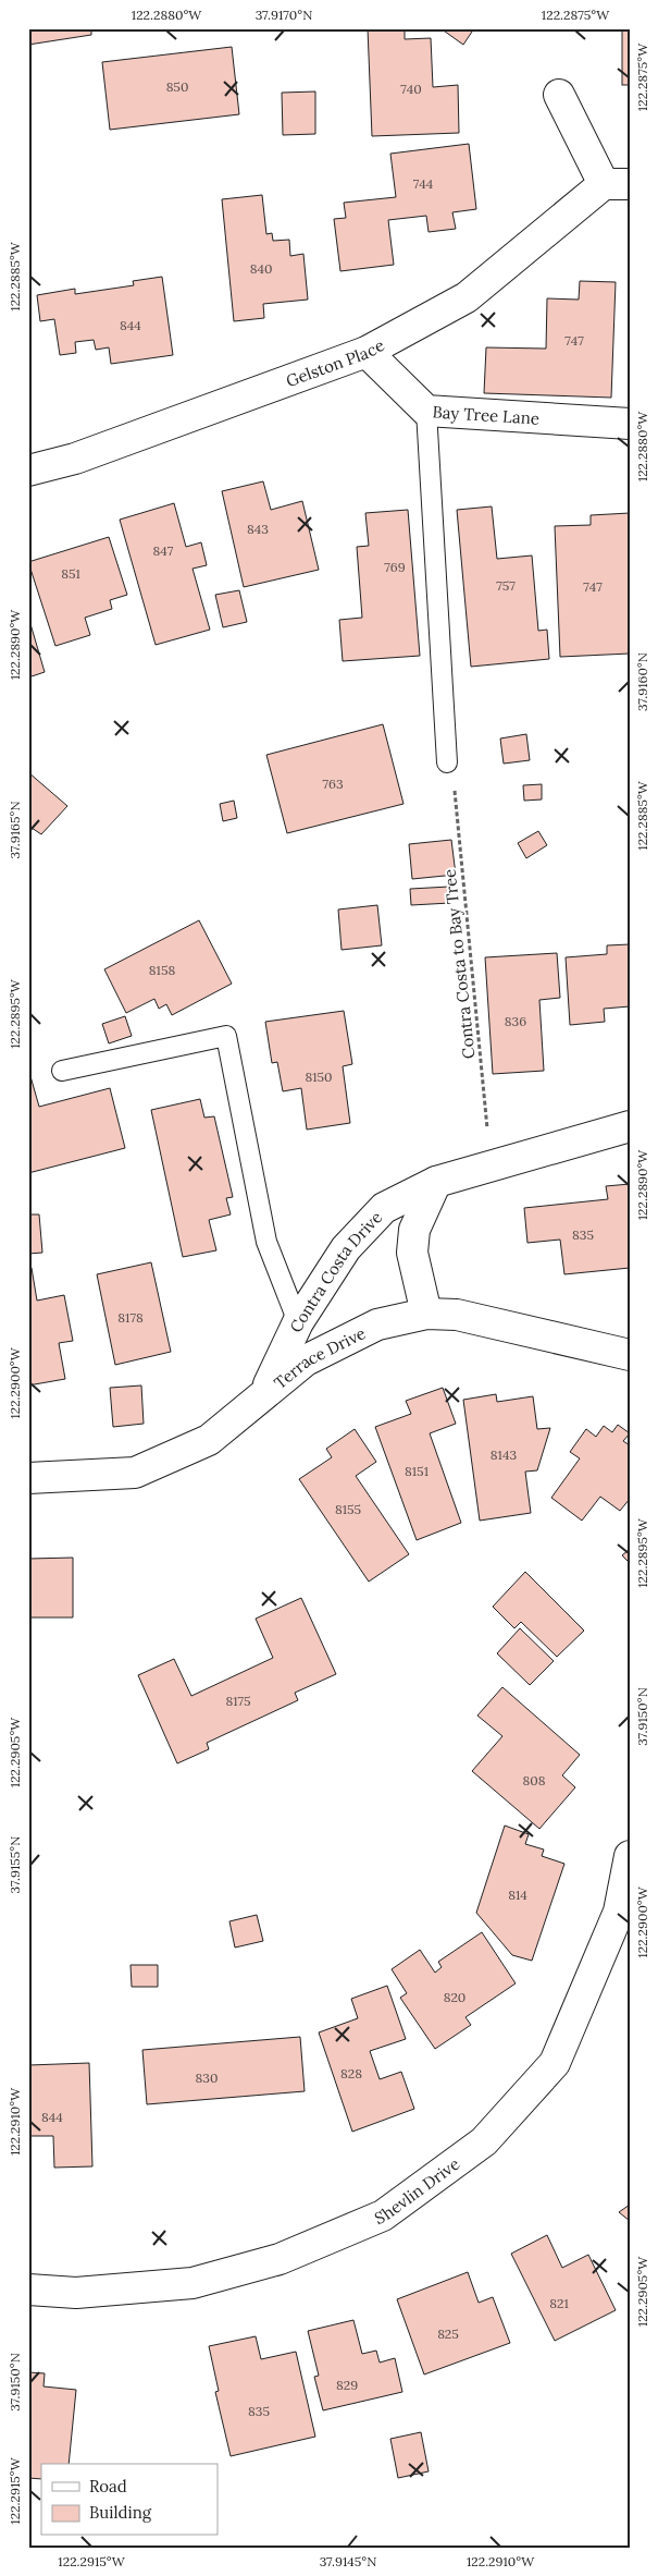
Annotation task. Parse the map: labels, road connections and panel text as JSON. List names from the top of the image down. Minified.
{"streets":{"street":["Gelston Place","Bay Tree Lane","Contra Costa Drive","Terrace Drive","Shevlin Drive"],"path":["Contra Costa to Bay Tree"]},"crossings":[["Gelston Place","Bay Tree Lane"],["Contra Costa to Bay Tree","Contra Costa Drive"],["Contra Costa Drive","Terrace Drive"]],"house_numbers":["850","740","744","840","844","747","843","847","769","851","757","747","763","8158","836","8150","835","8178","8143","8151","8155","8175","808","814","820","828","830","844","821","825","829","835"],"legend":["Road","Building"],"coordinates":["122.2880°W","37.9170°N","122.2875°W","122.2885°W","122.2890°W","37.9160°N","37.9165°N","122.2895°W","122.2900°W","37.9150°N","122.2905°W","37.9155°N","122.2910°W","122.2915°W","37.9145°N"]}
